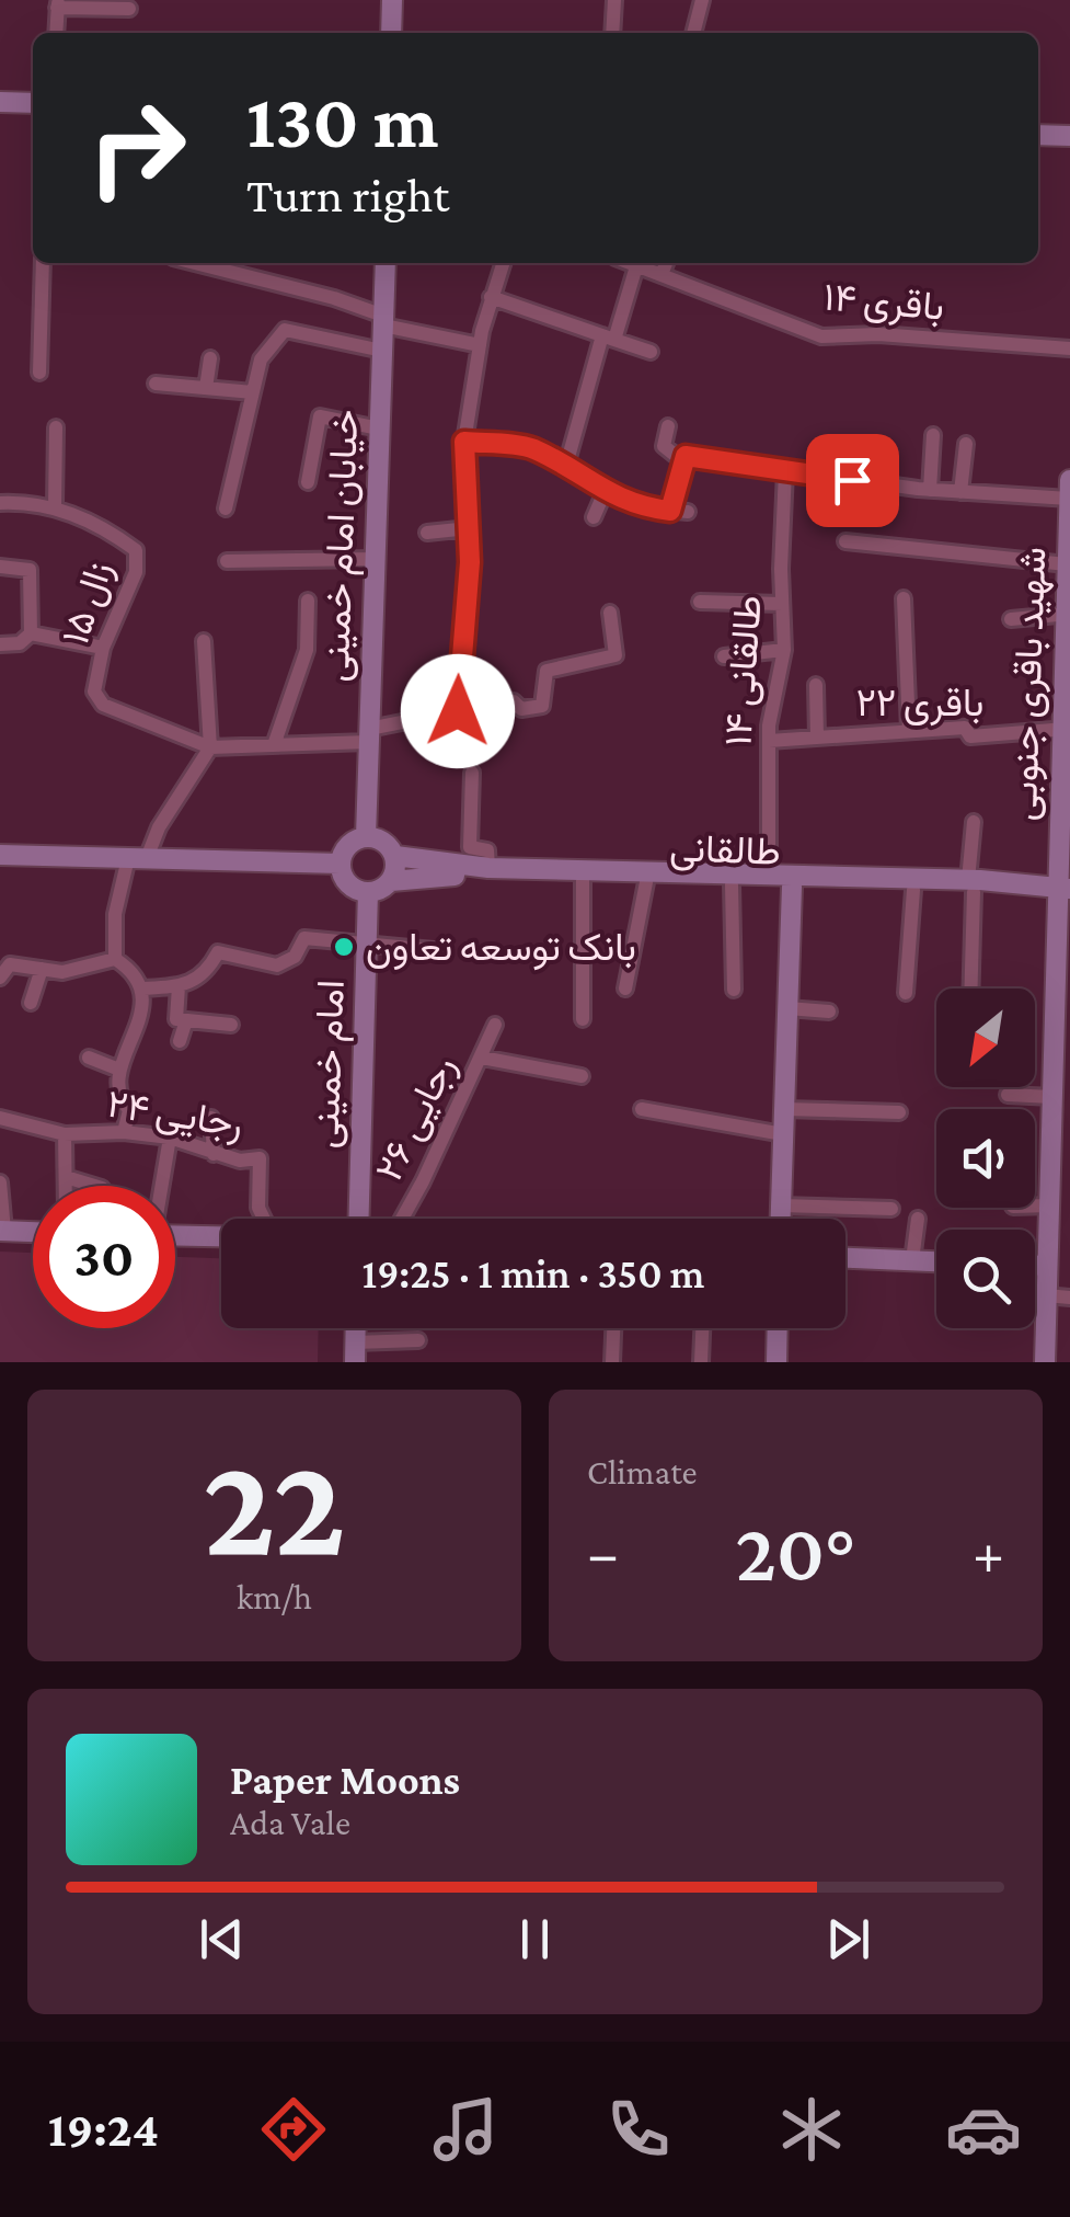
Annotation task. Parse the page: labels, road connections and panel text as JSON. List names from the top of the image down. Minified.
{"streets":{"main road":["خیابان امام خمینی","شهید باقری جنوبی","طالقانی","امام خمینی"],"street":["باقری ۱۴","زال ۱۵","طالقانی ۱۴","باقری ۲۲","رجایی ۲۴","رجایی ۲۶"]},"crossings":[["خیابان امام خمینی","طالقانی"],["خیابان امام خمینی","امام خمینی"],["طالقانی ۱۴","باقری ۲۲"],["طالقانی ۱۴","طالقانی"],["شهید باقری جنوبی","باقری ۲۲"],["شهید باقری جنوبی","طالقانی"],["طالقانی","امام خمینی"]],"places":["بانک توسعه تعاون"],"north":"bottom left","page":{"turn":["130 m","Turn right"],"limit":"30","trip":"19:25 · 1 min · 350 m","tile":[["22","km/h"],"Climate"],"heat":["−","20°","+"],"song":["Paper Moons","Ada Vale"],"tabs":"19:24"}}
